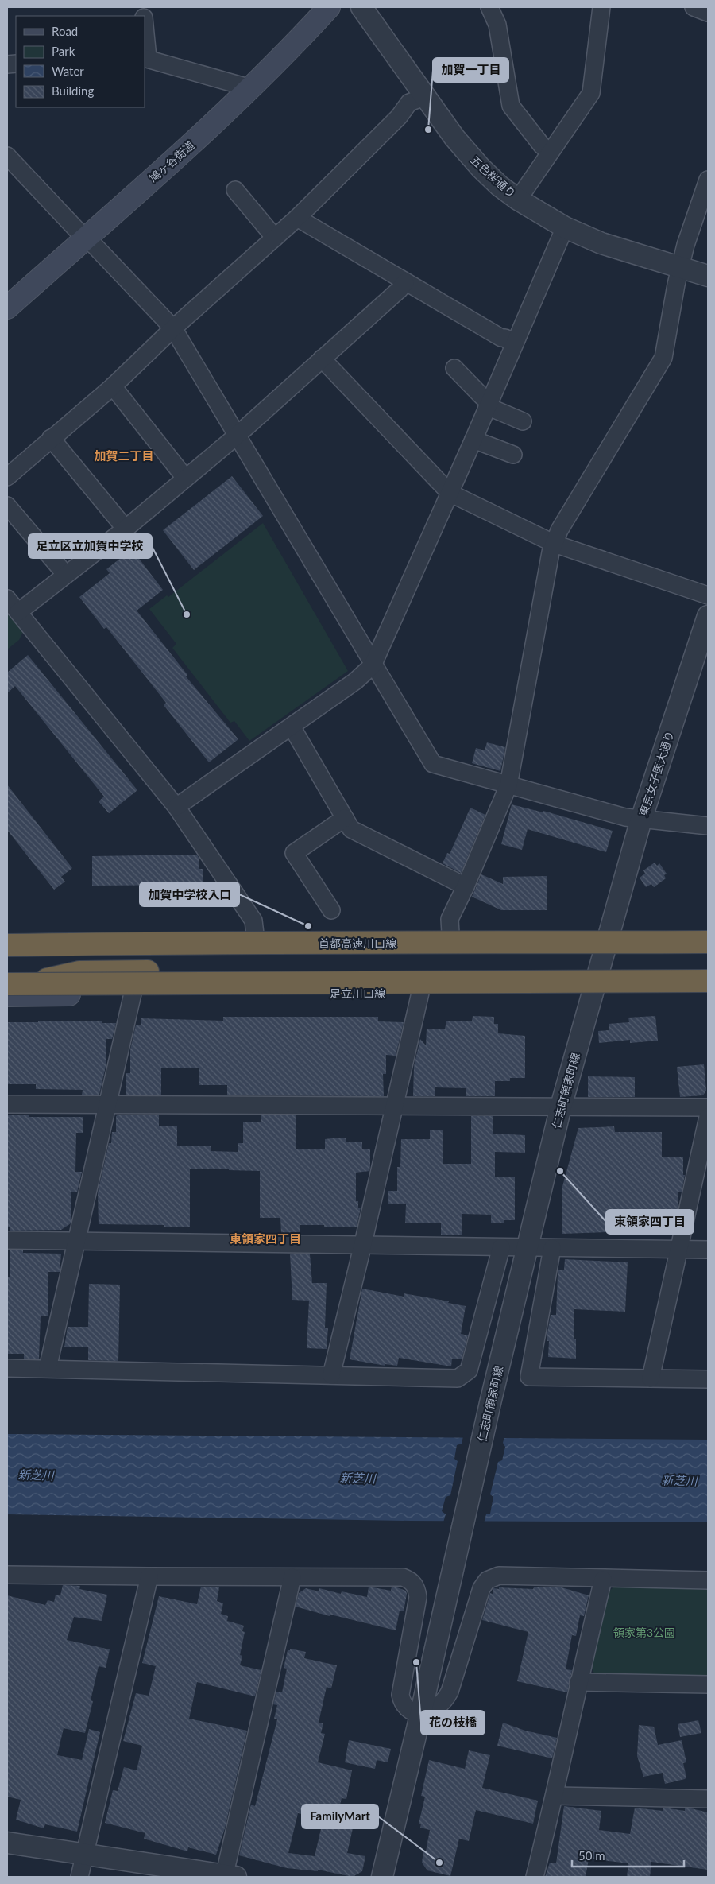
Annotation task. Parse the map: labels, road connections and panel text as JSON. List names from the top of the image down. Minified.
{"streets":{"highway":["首都高速川口線"],"main road":["鳩ヶ谷街道","足立川口線"],"street":["五色桜通り","東京女子医大通り","仁志町領家町線"]},"crossings":[["東京女子医大通り","仁志町領家町線"],["足立川口線","仁志町領家町線"]],"districts":["加賀二丁目","東領家四丁目"],"water":["新芝川"],"parks":["領家第3公園"],"places":["加賀一丁目","足立区立加賀中学校","加賀中学校入口","東領家四丁目","花の枝橋","FamilyMart"],"legend":["Road","Park","Water","Building"],"scale_bar":"50 m"}
